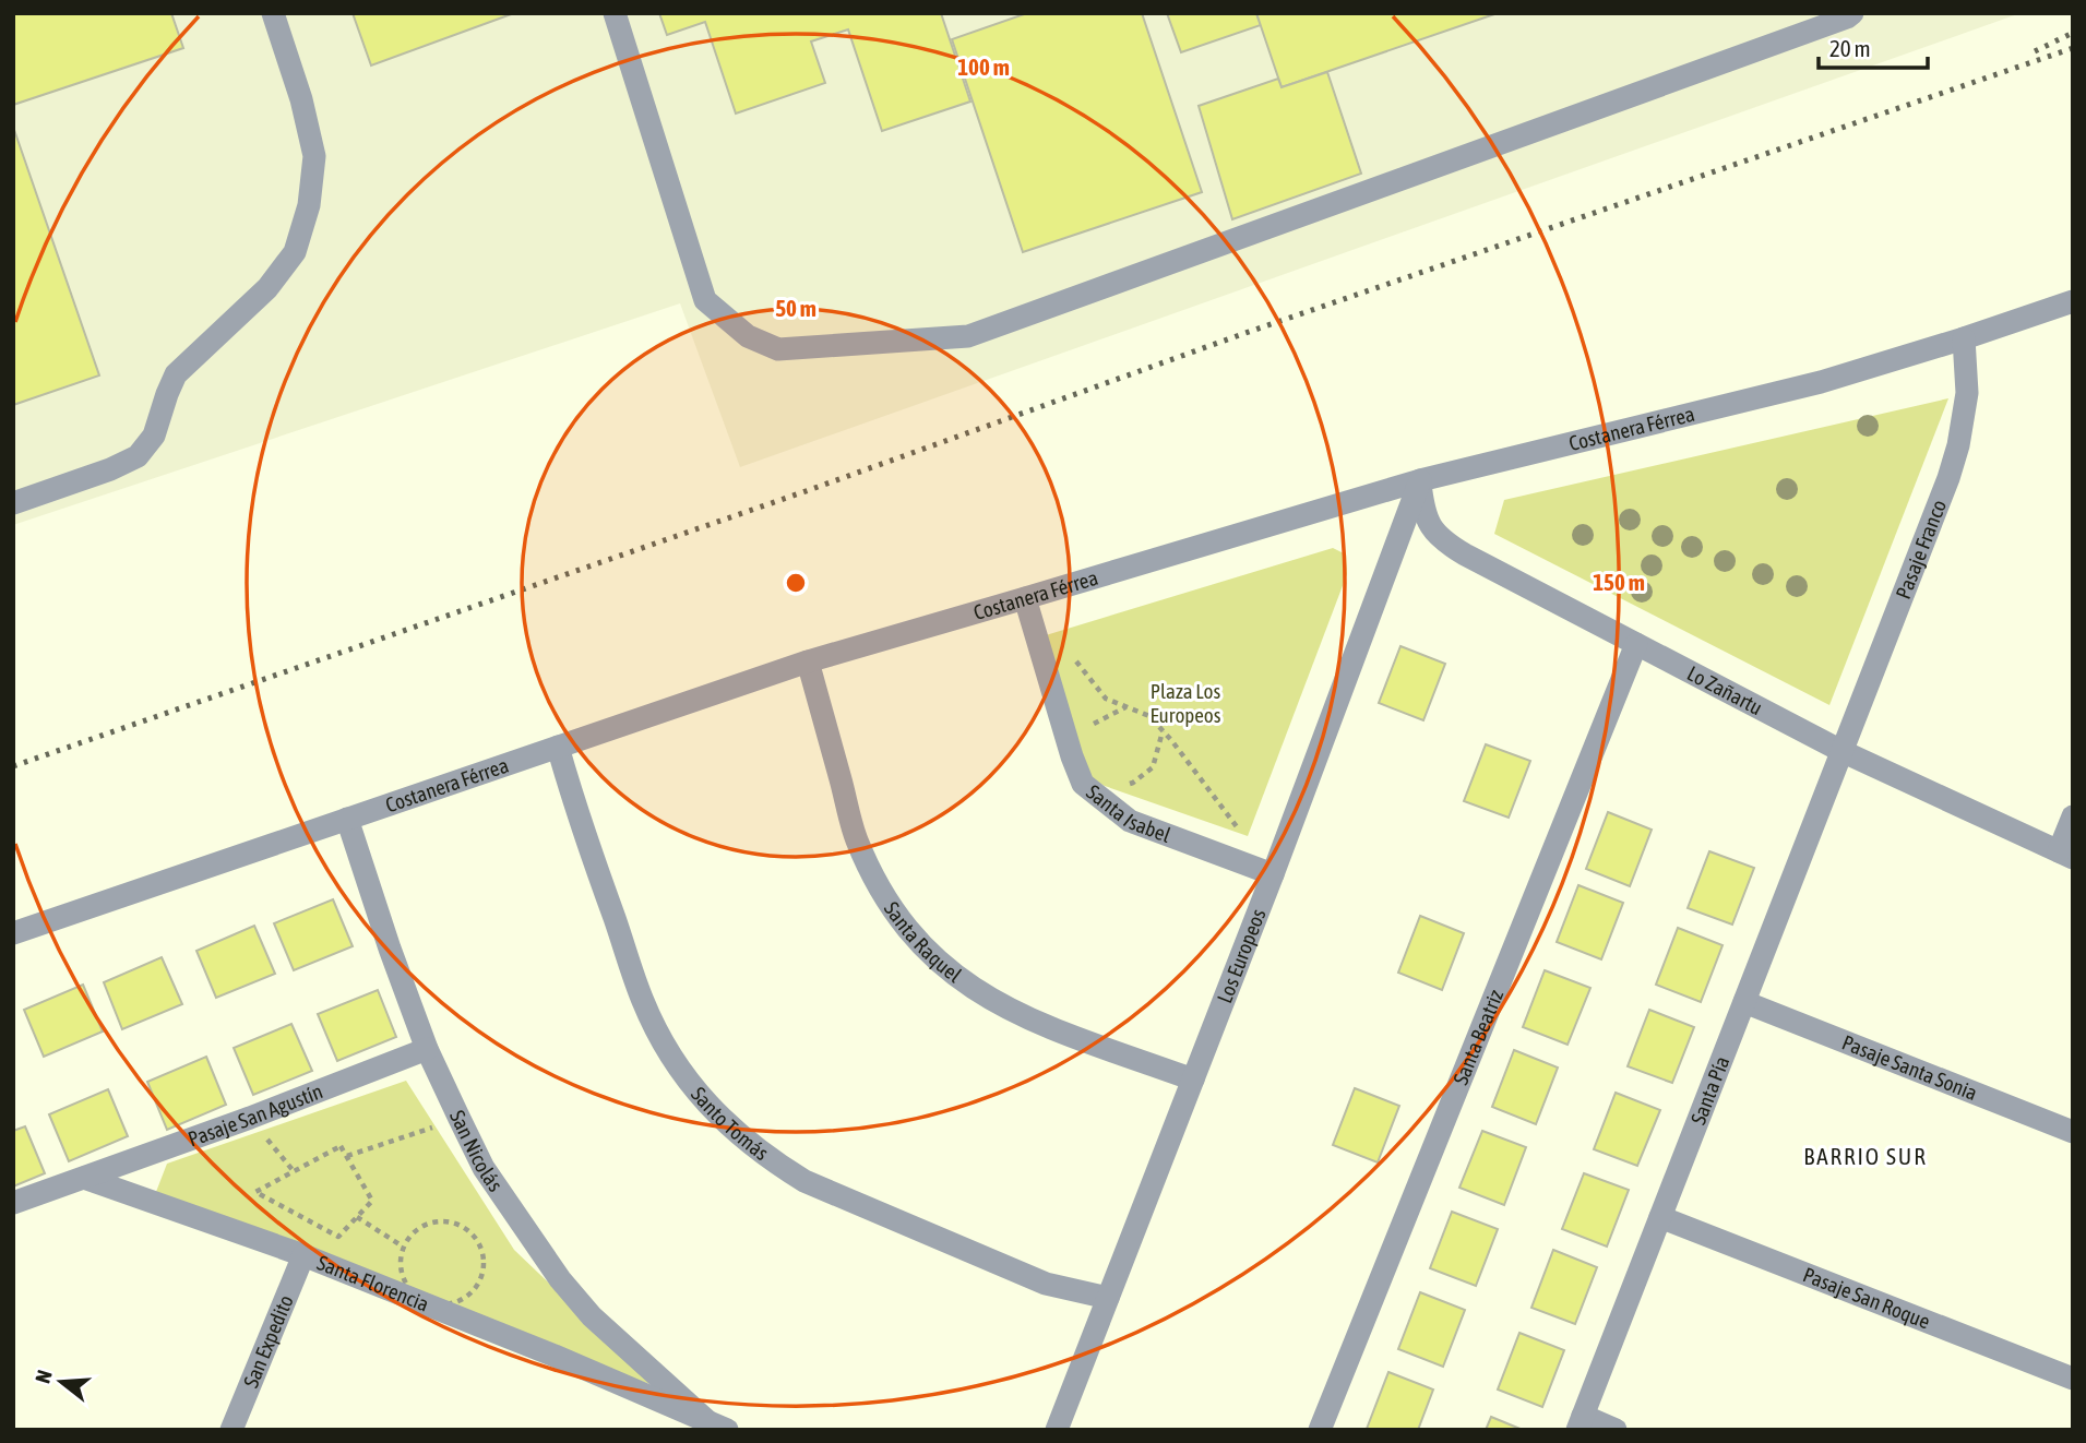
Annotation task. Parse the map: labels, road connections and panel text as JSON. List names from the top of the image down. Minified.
{"streets":{"street":["Costanera Férrea","Pasaje Franco","Lo Zañartu","Santa Isabel","Santa Raquel","Los Europeos","Santa Beatriz","Pasaje Santa Sonia","Santa Pía","Pasaje San Agustín","Santo Tomás","San Nicolás","Santa Florencia","Pasaje San Roque","San Expedito"]},"crossings":[["Costanera Férrea","Pasaje Franco"],["Costanera Férrea","Lo Zañartu"],["Costanera Férrea","Santa Isabel"],["Costanera Férrea","Santa Raquel"],["Costanera Férrea","Los Europeos"],["Costanera Férrea","Santo Tomás"],["Costanera Férrea","San Nicolás"],["Pasaje Franco","Lo Zañartu"],["Pasaje Franco","Santa Pía"],["Lo Zañartu","Los Europeos"],["Lo Zañartu","Santa Beatriz"],["Lo Zañartu","Santa Pía"],["Santa Isabel","Los Europeos"],["Santa Raquel","Los Europeos"],["Los Europeos","Santo Tomás"],["Pasaje Santa Sonia","Santa Pía"],["Santa Pía","Pasaje San Roque"],["Pasaje San Agustín","San Nicolás"],["Pasaje San Agustín","Santa Florencia"],["San Nicolás","Santa Florencia"],["Santa Florencia","San Expedito"]],"districts":["BARRIO SUR"],"parks":["Plaza Los Europeos"],"scale_bar":"20 m","north":"left","rings":["100 m","50 m","150 m"]}
